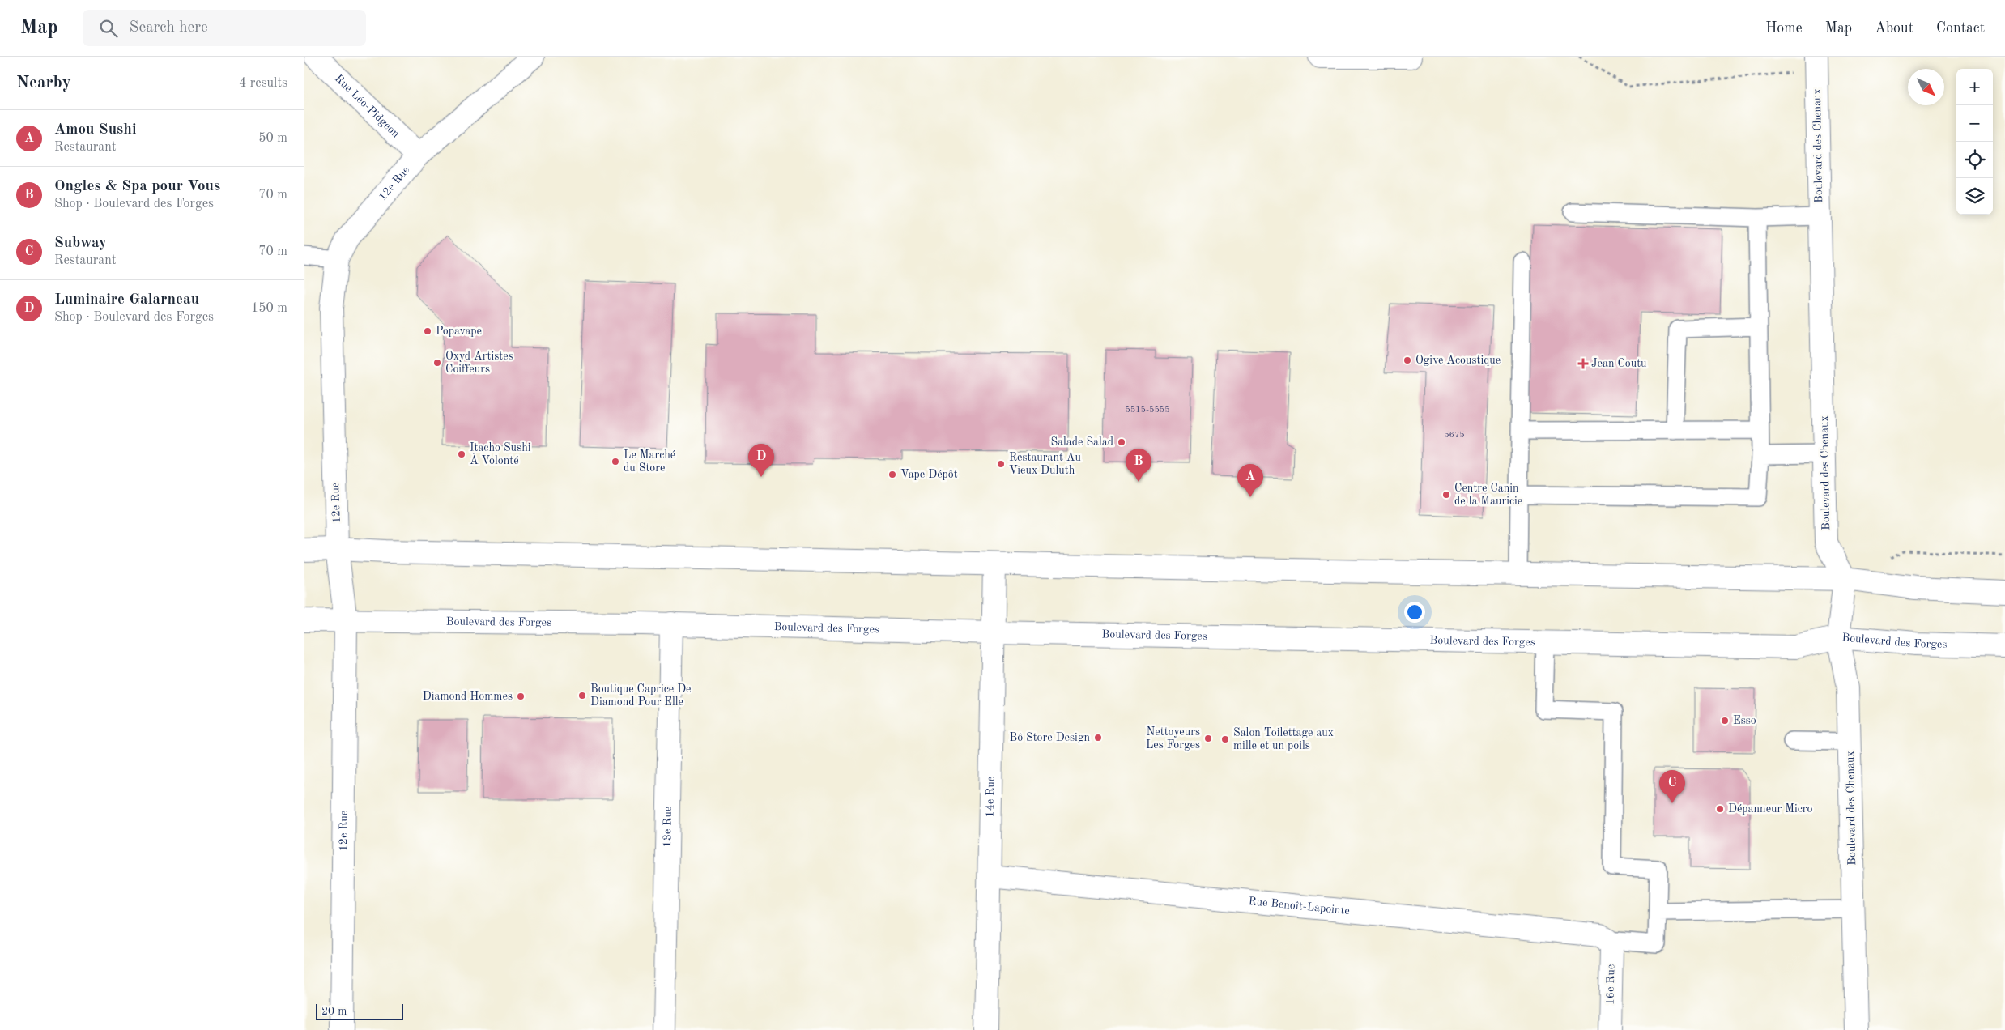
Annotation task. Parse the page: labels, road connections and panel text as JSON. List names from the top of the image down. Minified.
{"streets":{"main road":["Rue Léo-Pidgeon","Boulevard des Chenaux","12e Rue","Boulevard des Forges","14e Rue","13e Rue","Rue Benoît-Lapointe","16e Rue"]},"crossings":[["Rue Léo-Pidgeon","12e Rue"],["Boulevard des Chenaux","Boulevard des Forges"],["12e Rue","Boulevard des Forges"],["Boulevard des Forges","14e Rue"],["Boulevard des Forges","13e Rue"],["14e Rue","Rue Benoît-Lapointe"],["Rue Benoît-Lapointe","16e Rue"]],"places":{"other":["Popavape","Ogive Acoustique","Oxyd Artistes Coiffeurs","Salade Salad","Itacho Sushi À Volonté","Le Marché du Store","Restaurant Au Vieux Duluth","Vape Dépôt","Centre Canin de la Mauricie","Boutique Caprice De Diamond Pour Elle","Diamond Hommes","Esso","Bô Store Design","Nettoyeurs Les Forges","Salon Toilettage aux mille et un poils","Dépanneur Micro"],"health":["Jean Coutu"]},"house_numbers":["5515-5555","5675"],"scale_bar":"20 m","north":"bottom right","page":{"header":"Map","search":"Search here","nav":["Home","Map","About","Contact"],"heading":["Nearby","4 results"],"map_buttons":["+","−"],"list":[{"mark":"A","name":"Amou Sushi","note":"Restaurant","value":"50 m"},{"mark":"B","name":"Ongles & Spa pour Vous","note":"Shop · Boulevard des Forges","value":"70 m"},{"mark":"C","name":"Subway","note":"Restaurant","value":"70 m"},{"mark":"D","name":"Luminaire Galarneau","note":"Shop · Boulevard des Forges","value":"150 m"}],"pins":["D","B","A","C"],"scale":"20 m"}}
